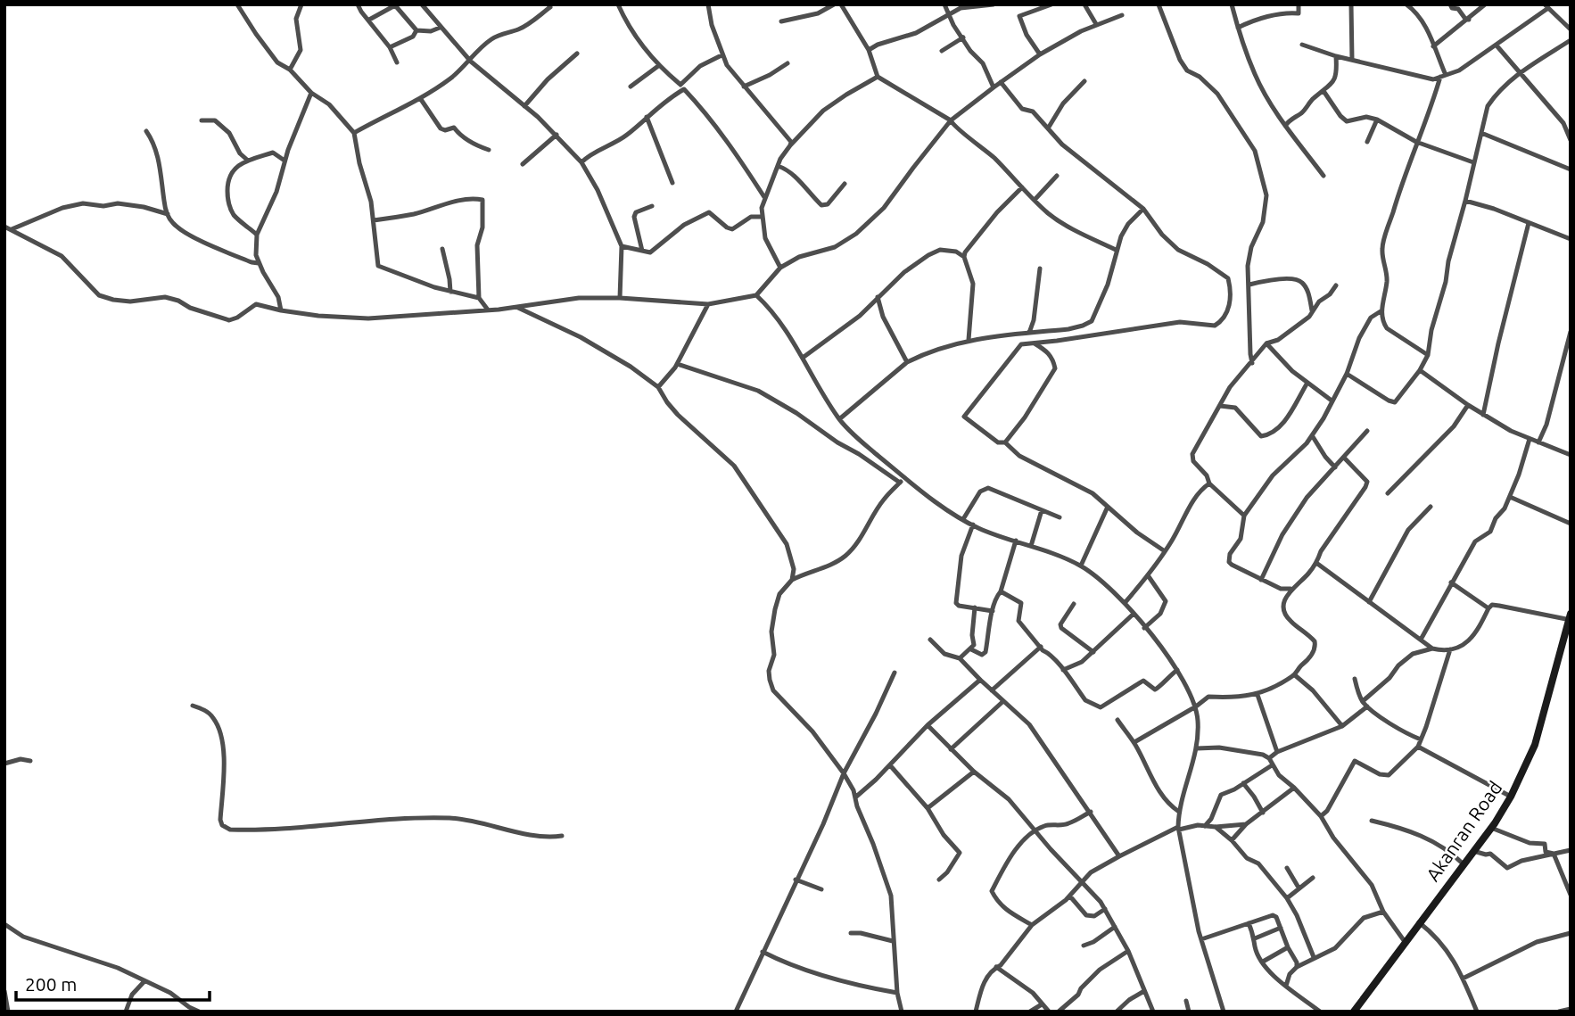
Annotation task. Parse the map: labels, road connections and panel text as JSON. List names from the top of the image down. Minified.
{"streets":{"main road":["Akanran Road"]},"scale_bar":"200 m"}
